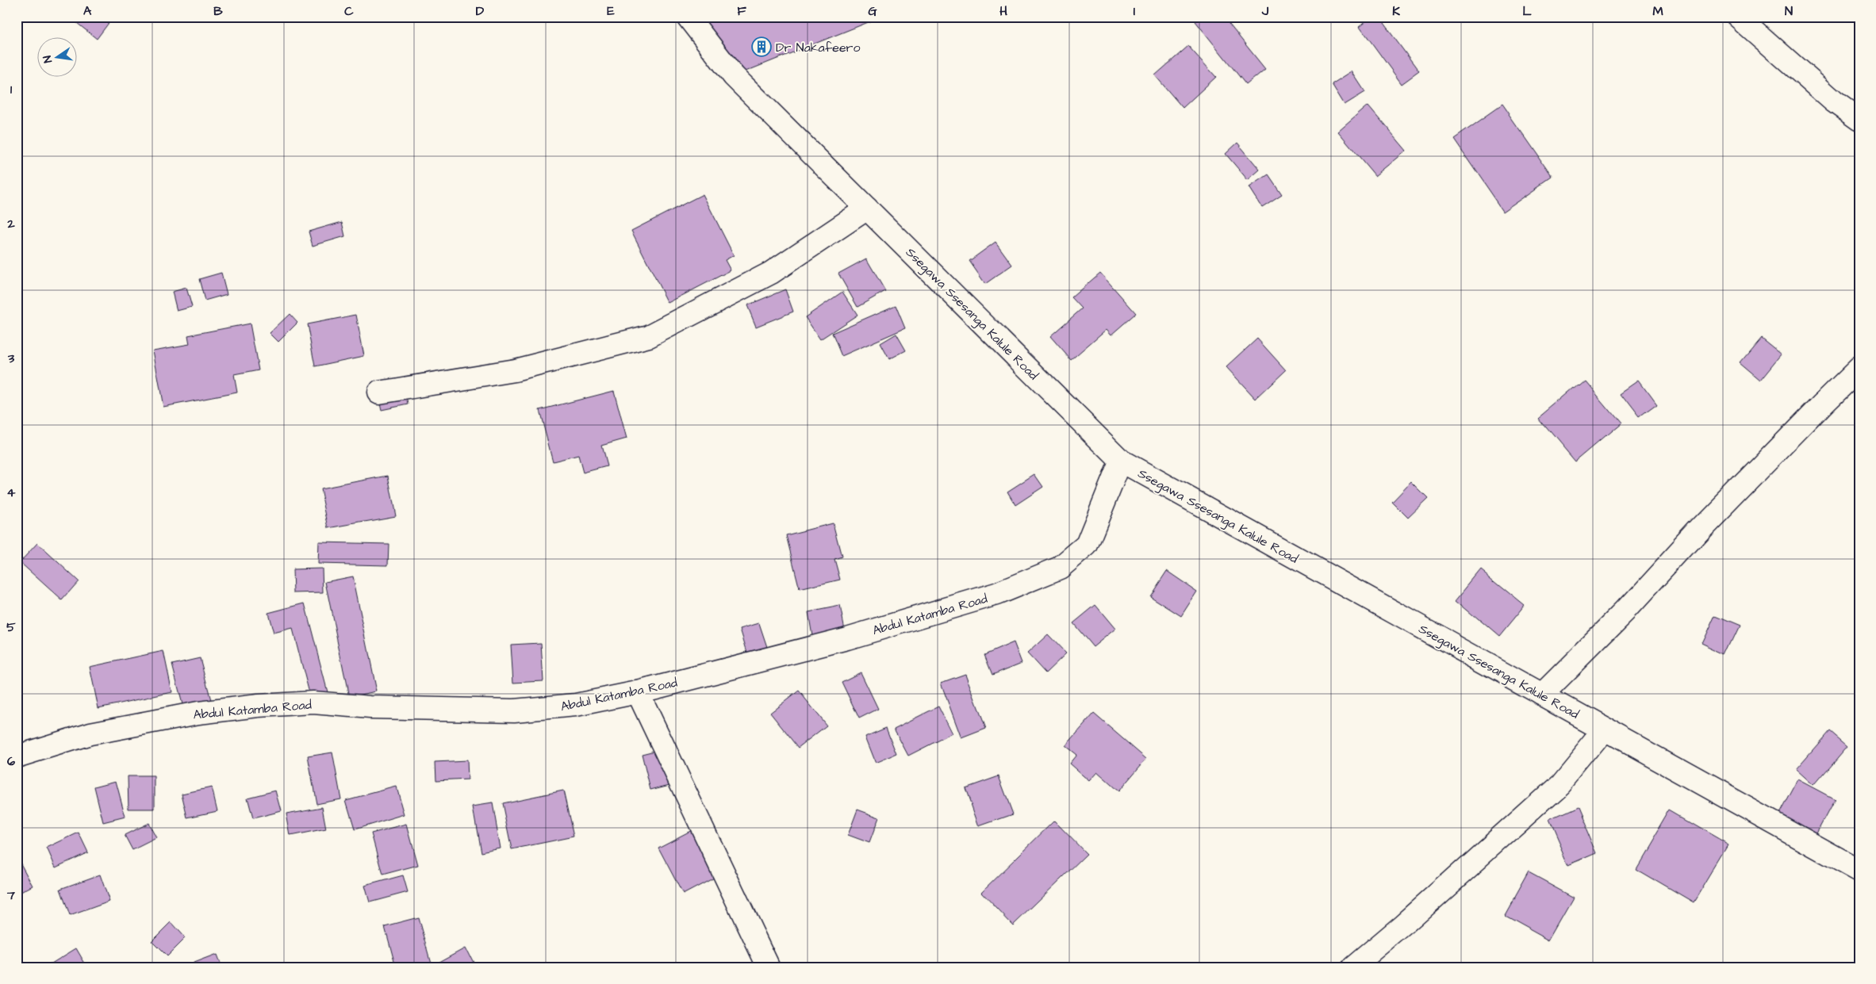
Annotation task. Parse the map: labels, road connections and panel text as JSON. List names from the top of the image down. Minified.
{"streets":{"street":["Ssegawa Ssesanga Kalule Road","Abdul Katamba Road"]},"crossings":[["Ssegawa Ssesanga Kalule Road","Abdul Katamba Road"]],"places":{"building":["Dr Nakafeero"]},"north":"left","grid":{"columns":["A","B","C","D","E","F","G","H","I","J","K","L","M","N"],"rows":["1","2","3","4","5","6","7"]}}
